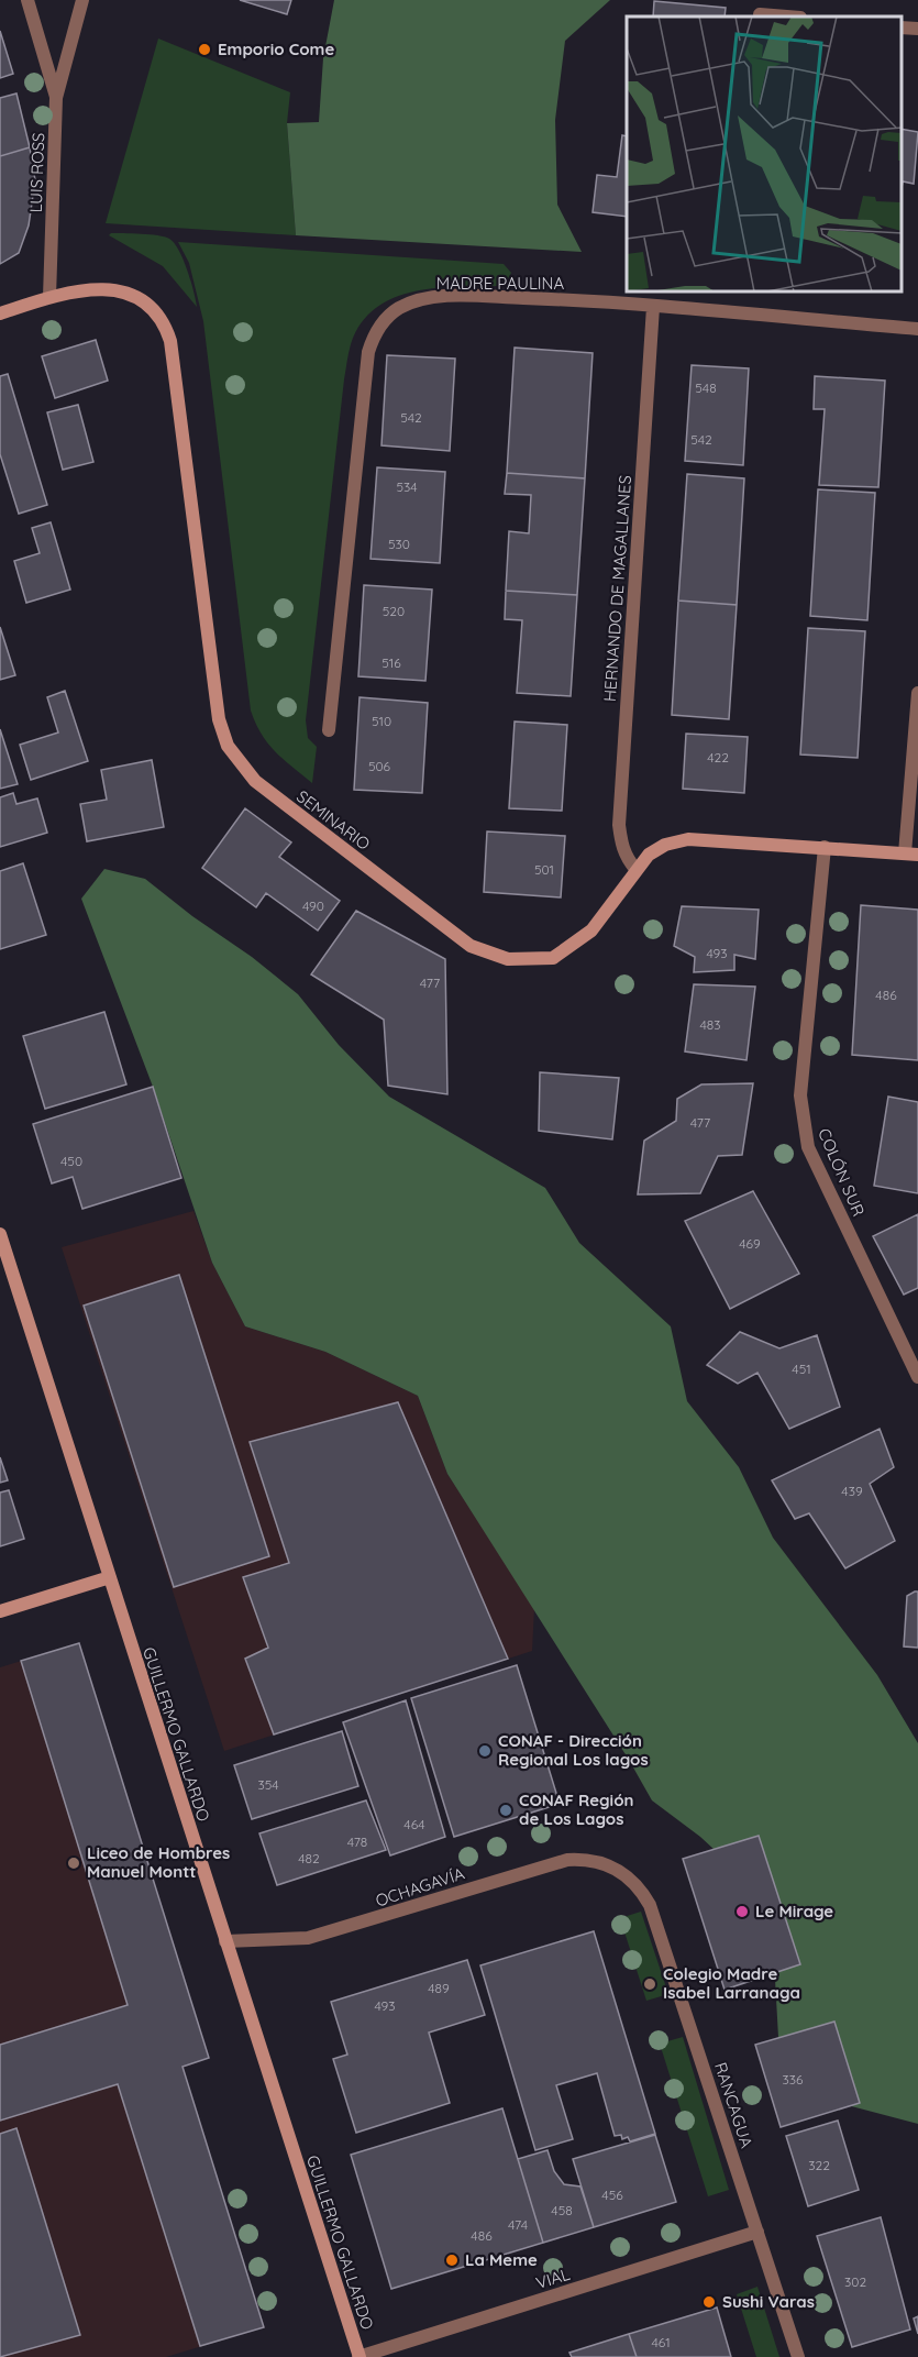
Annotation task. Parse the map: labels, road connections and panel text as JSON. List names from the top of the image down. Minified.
{"streets":{"street":["LUIS ROSS","MADRE PAULINA","HERNANDO DE MAGALLANES","SEMINARIO","COLÓN SUR","GUILLERMO GALLARDO","OCHAGAVÍA","RANCAGUA","VIAL"]},"crossings":[["LUIS ROSS","SEMINARIO"],["MADRE PAULINA","HERNANDO DE MAGALLANES"],["HERNANDO DE MAGALLANES","SEMINARIO"],["SEMINARIO","COLÓN SUR"],["GUILLERMO GALLARDO","OCHAGAVÍA"],["GUILLERMO GALLARDO","VIAL"],["OCHAGAVÍA","RANCAGUA"],["RANCAGUA","VIAL"]],"places":["Emporio Come","CONAF - Dirección Regional Los lagos","CONAF Región de Los Lagos","Liceo de Hombres Manuel Montt","Le Mirage","Colegio Madre Isabel Larranaga","La Meme","Sushi Varas"],"house_numbers":["548","542","542","534","530","520","516","510","422","506","501","490","493","477","486","483","477","450","469","451","439","354","464","478","482","489","493","336","322","456","458","474","486","302","461"]}
